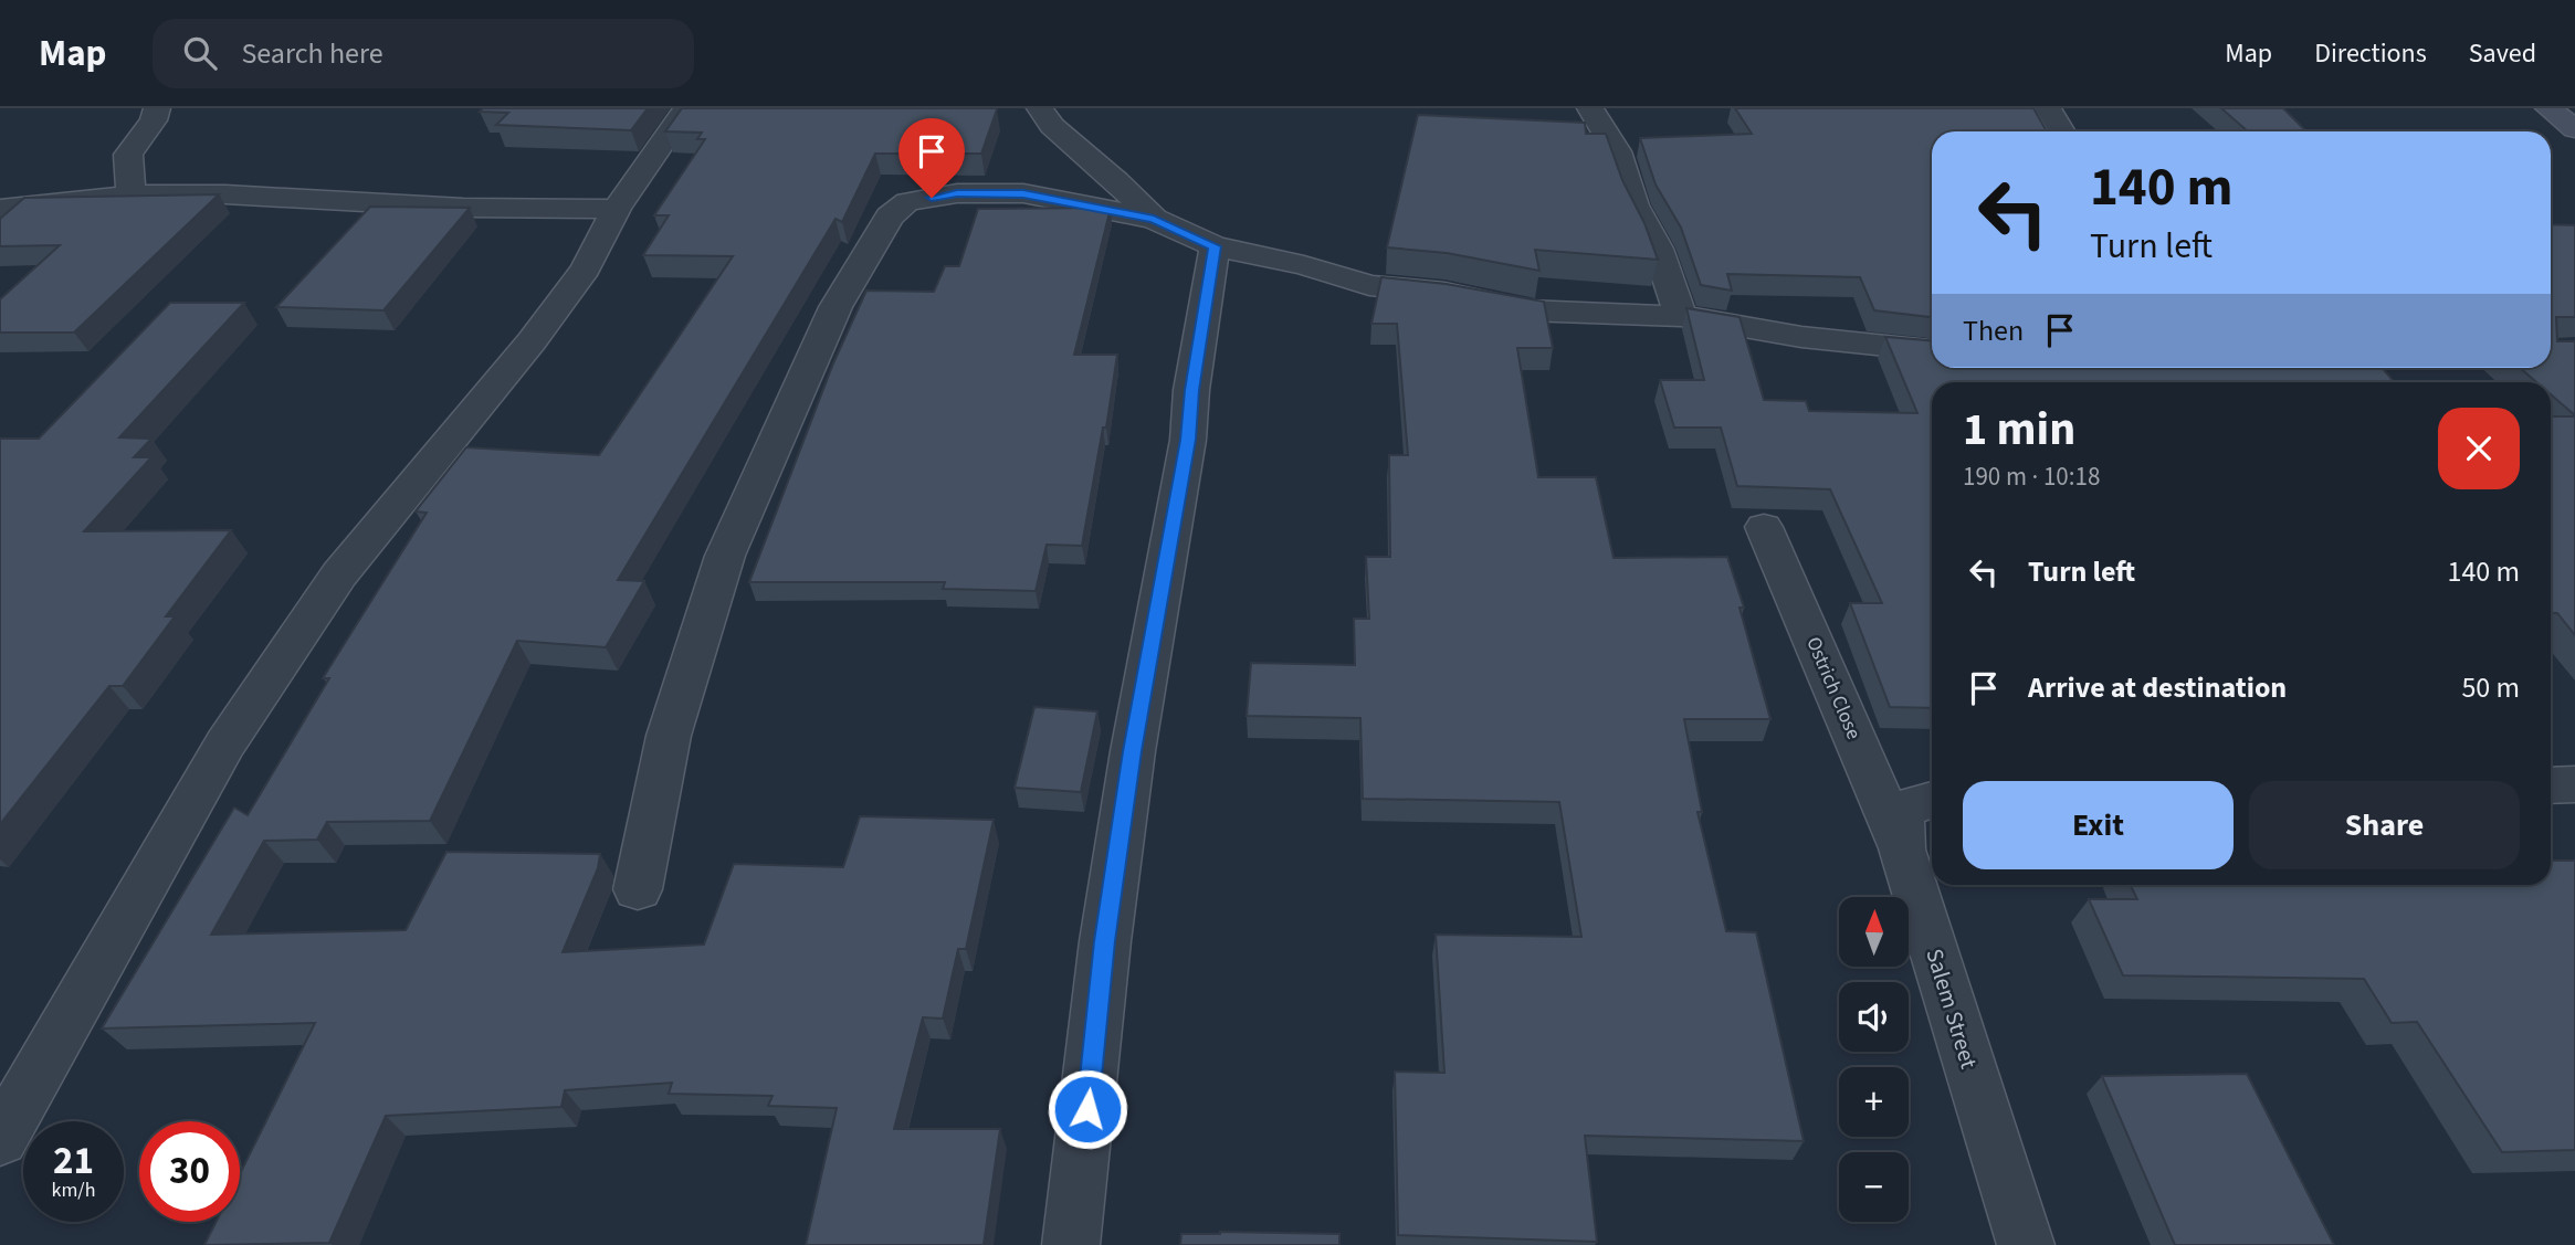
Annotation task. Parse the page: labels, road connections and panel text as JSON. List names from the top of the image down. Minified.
{"streets":{"street":["Ostrich Close","Salem Street"]},"crossings":[["Ostrich Close","Salem Street"]],"north":"top","page":{"header":"Map","search":"Search here","nav":["Map","Directions","Saved"],"turn":["140 m","Turn left"],"then":"Then","heading":["1 min","190 m · 10:18"],"list":[{"name":"Turn left","value":"140 m"},{"name":"Arrive at destination","value":"50 m"}],"buttons":["Exit","Share"],"map_buttons":["+","−"],"speed":"21 km/h","limit":"30"}}
